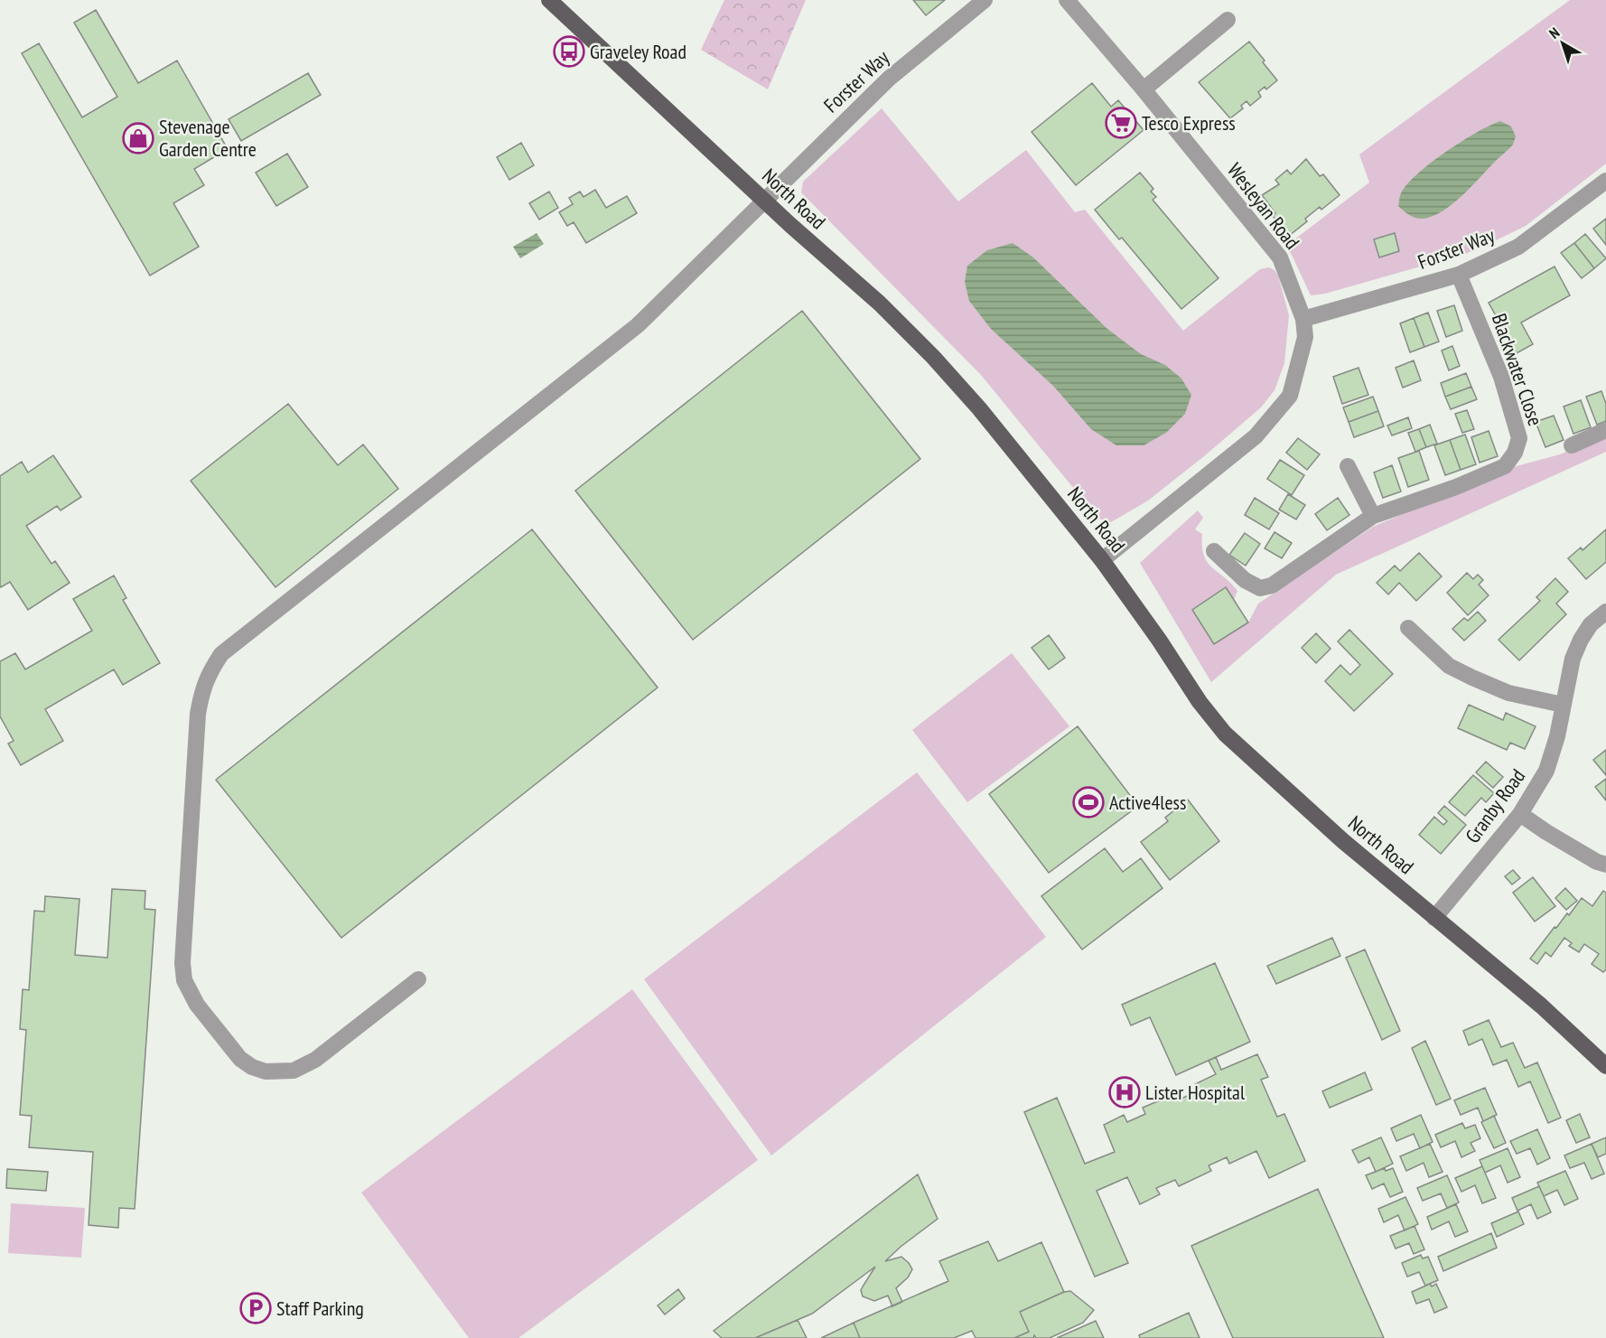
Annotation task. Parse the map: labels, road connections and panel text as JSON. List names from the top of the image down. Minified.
{"streets":{"main road":["North Road"],"street":["Forster Way","Wesleyan Road","Blackwater Close","Granby Road"]},"crossings":[["Forster Way","North Road"],["Forster Way","Wesleyan Road"],["Forster Way","Blackwater Close"],["North Road","Wesleyan Road"],["North Road","Granby Road"]],"places":{"bus stop":["Graveley Road"],"supermarket":["Tesco Express"],"shop":["Stevenage Garden Centre"],"sports":["Active4less"],"hospital":["Lister Hospital"],"parking":["Staff Parking"]},"north":"top left"}
